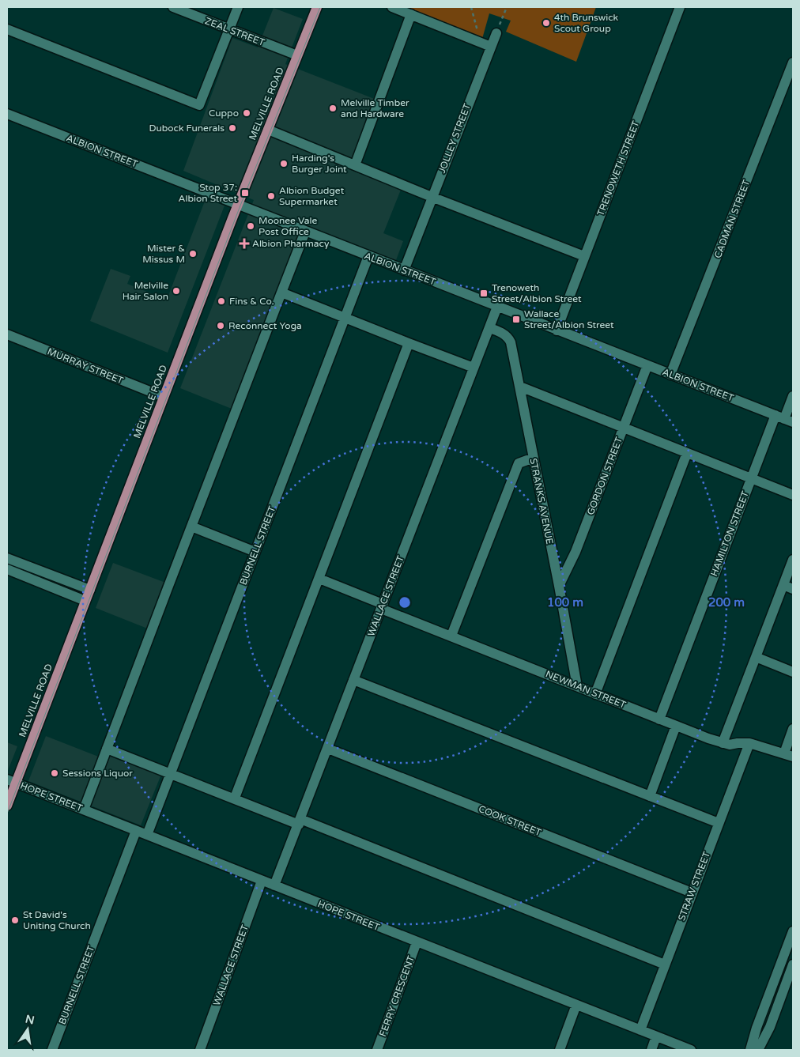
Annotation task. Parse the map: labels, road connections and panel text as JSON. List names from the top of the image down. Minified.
{"streets":{"main road":["MELVILLE ROAD"],"street":["ZEAL STREET","JOLLEY STREET","ALBION STREET","TRENOWETH STREET","CADMAN STREET","MURRAY STREET","GORDON STREET","STRANKS AVENUE","HAMILTON STREET","BURNELL STREET","WALLACE STREET","NEWMAN STREET","HOPE STREET","COOK STREET","STRAW STREET","FERRY CRESCENT"]},"crossings":[["ZEAL STREET","MELVILLE ROAD"],["MELVILLE ROAD","ALBION STREET"],["MELVILLE ROAD","MURRAY STREET"],["MELVILLE ROAD","HOPE STREET"],["JOLLEY STREET","ALBION STREET"],["ALBION STREET","TRENOWETH STREET"],["ALBION STREET","CADMAN STREET"],["ALBION STREET","GORDON STREET"],["ALBION STREET","HAMILTON STREET"],["ALBION STREET","BURNELL STREET"],["ALBION STREET","WALLACE STREET"],["GORDON STREET","STRANKS AVENUE"],["STRANKS AVENUE","WALLACE STREET"],["STRANKS AVENUE","NEWMAN STREET"],["HAMILTON STREET","NEWMAN STREET"],["BURNELL STREET","HOPE STREET"],["WALLACE STREET","NEWMAN STREET"],["WALLACE STREET","HOPE STREET"],["WALLACE STREET","COOK STREET"],["NEWMAN STREET","STRAW STREET"],["HOPE STREET","STRAW STREET"],["HOPE STREET","FERRY CRESCENT"],["COOK STREET","STRAW STREET"]],"places":{"other":["4th Brunswick Scout Group","Melville Timber and Hardware","Cuppo","Dubock Funerals","Harding's Burger Joint","Albion Budget Supermarket","Moonee Vale Post Office","Mister & Missus M","Melville Hair Salon","Fins & Co.","Reconnect Yoga","Sessions Liquor","St David's Uniting Church"],"transit":["Stop 37: Albion Street","Trenoweth Street/Albion Street","Wallace Street/Albion Street"],"health":["Albion Pharmacy"]},"north":"top","rings":["100 m","200 m"]}
